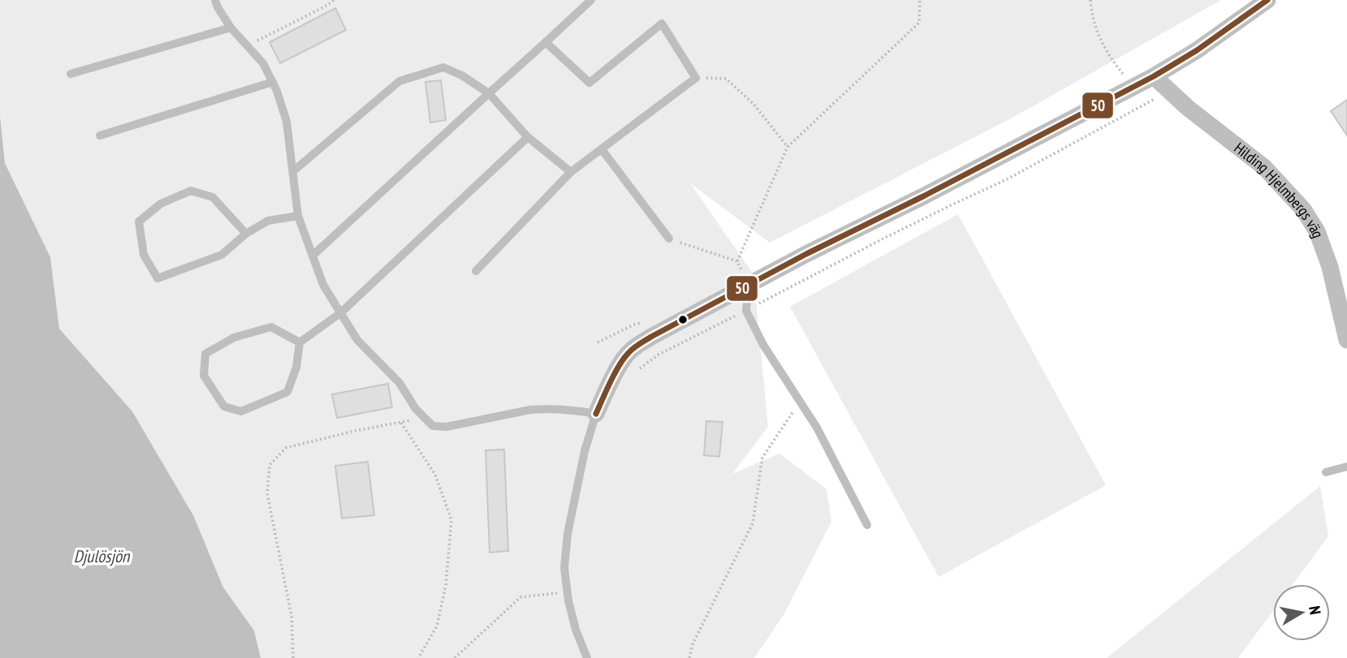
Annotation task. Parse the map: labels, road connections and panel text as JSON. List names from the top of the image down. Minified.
{"streets":{"street":["Hilding Hjelmbergs väg"]},"water":["Djulösjön"],"lines":["transit line 50"],"north":"right"}
